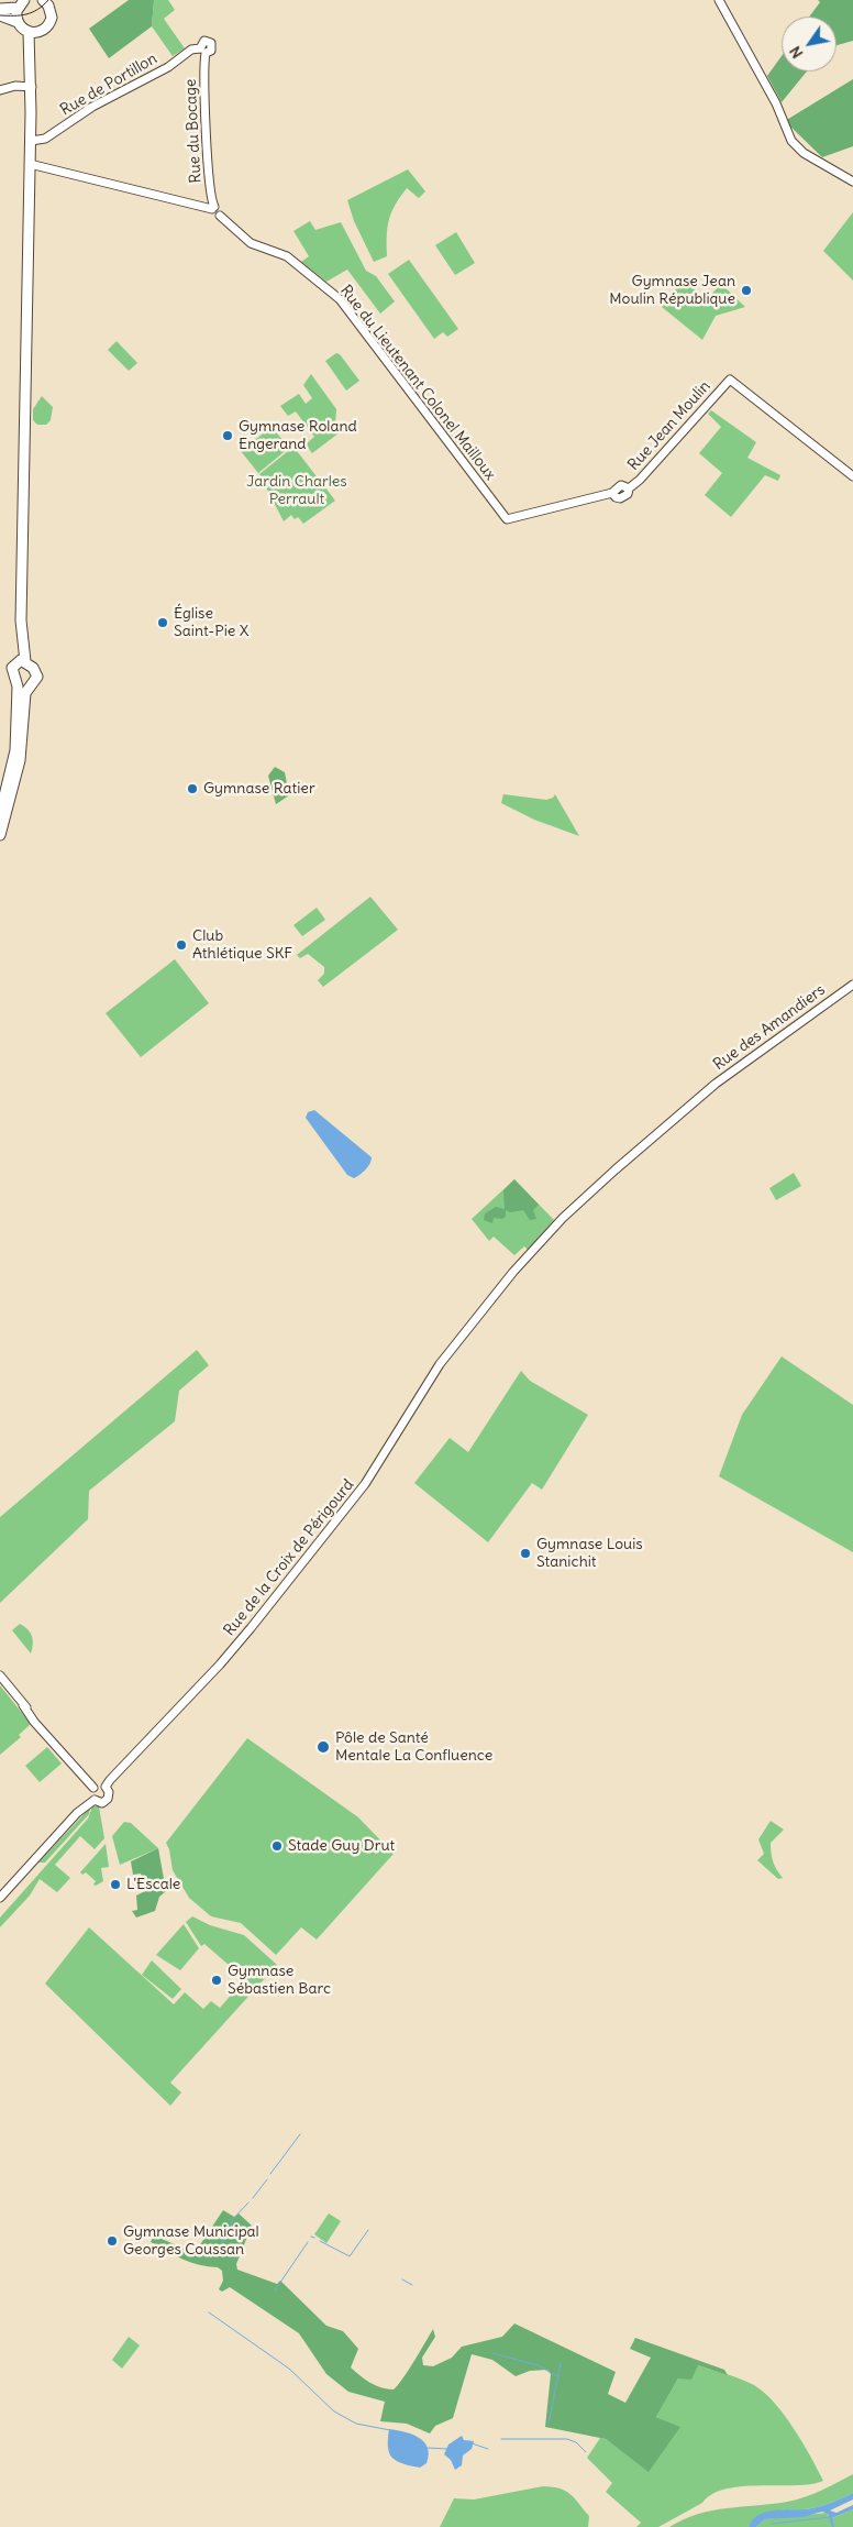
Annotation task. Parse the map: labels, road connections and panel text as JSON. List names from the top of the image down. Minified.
{"streets":{"street":["Rue de Portillon","Rue du Bocage","Rue du Lieutenant Colonel Mailloux","Rue Jean Moulin","Rue des Amandiers","Rue de la Croix de Périgourd"]},"crossings":[["Rue de Portillon","Rue du Bocage"],["Rue du Bocage","Rue du Lieutenant Colonel Mailloux"],["Rue du Lieutenant Colonel Mailloux","Rue Jean Moulin"],["Rue des Amandiers","Rue de la Croix de Périgourd"]],"parks":["Jardin Charles Perrault"],"places":["Gymnase Jean Moulin République","Gymnase Roland Engerand","Église Saint-Pie X","Gymnase Ratier","Club Athlétique SKF","Gymnase Louis Stanichit","Pôle de Santé Mentale La Confluence","Stade Guy Drut","L'Escale","Gymnase Sébastien Barc","Gymnase Municipal Georges Coussan"],"north":"bottom left"}
